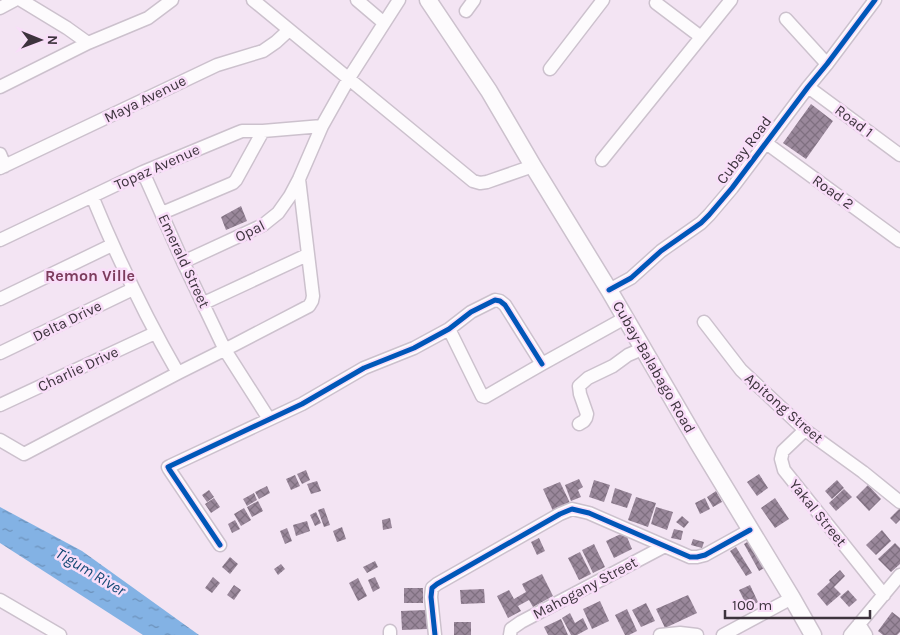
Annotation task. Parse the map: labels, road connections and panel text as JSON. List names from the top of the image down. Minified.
{"streets":{"main road":["Cubay-Balabago Road"],"street":["Maya Avenue","Road 1","Cubay Road","Topaz Avenue","Road 2","Opal","Emerald Street","Delta Drive","Charlie Drive","Apitong Street","Yakal Street","Mahogany Street"]},"crossings":[["Road 1","Cubay Road"],["Cubay Road","Road 2"],["Cubay Road","Cubay-Balabago Road"],["Topaz Avenue","Opal"],["Topaz Avenue","Emerald Street"],["Opal","Emerald Street"],["Apitong Street","Yakal Street"]],"districts":["Remon Ville"],"water":["Tigum River"],"scale_bar":"100 m","north":"right"}
